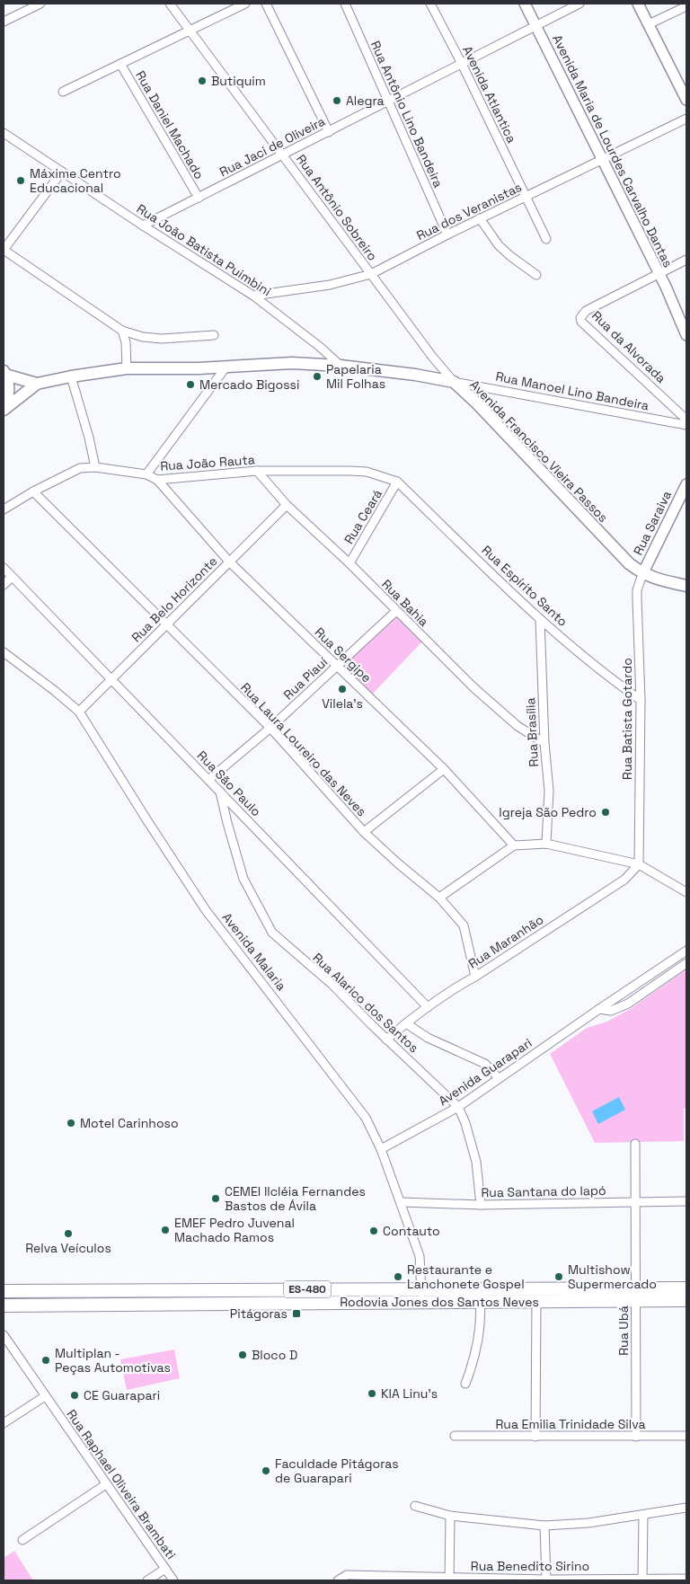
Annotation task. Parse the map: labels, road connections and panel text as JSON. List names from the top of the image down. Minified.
{"streets":{"main road":["Avenida Francisco Vieira Passos","ES-480","Rodovia Jones dos Santos Neves"],"street":["Avenida Atlantica","Rua Antônio Lino Bandeira","Rua Daniel Machado","Rua Jaci de Oliveira","Avenida Maria de Lourdes Carvalho Dantas","Rua Antônio Sobreiro","Rua dos Veranistas","Rua João Batista Puimbini","Rua da Alvorada","Rua Manoel Lino Bandeira","Rua João Rauta","Rua Ceará","Rua Saraiva","Rua Espírito Santo","Rua Belo Horizonte","Rua Bahia","Rua Sergipe","Rua Piauí","Rua Batista Gotardo","Rua Brasília","Rua Laura Loureiro das Neves","Rua São Paulo","Rua Maranhão","Avenida Malaria","Rua Alarico dos Santos","Avenida Guarapari","Rua Santana do Iapó","Rua Ubá","Rua Emilia Trinidade Silva","Rua Raphael Oliveira Brambati","Rua Benedito Sirino"]},"crossings":[["Avenida Atlantica","Rua Jaci de Oliveira"],["Avenida Atlantica","Rua dos Veranistas"],["Rua Antônio Lino Bandeira","Rua Jaci de Oliveira"],["Rua Antônio Lino Bandeira","Rua dos Veranistas"],["Rua Daniel Machado","Rua Jaci de Oliveira"],["Rua Jaci de Oliveira","Avenida Maria de Lourdes Carvalho Dantas"],["Rua Jaci de Oliveira","Rua Antônio Sobreiro"],["Rua Jaci de Oliveira","Rua João Batista Puimbini"],["Avenida Maria de Lourdes Carvalho Dantas","Rua dos Veranistas"],["Avenida Maria de Lourdes Carvalho Dantas","Rua da Alvorada"],["Rua Antônio Sobreiro","Rua dos Veranistas"],["Rua Antônio Sobreiro","Rua Manoel Lino Bandeira"],["Rua Antônio Sobreiro","Avenida Francisco Vieira Passos"],["Rua dos Veranistas","Rua João Batista Puimbini"],["Rua João Batista Puimbini","Avenida Francisco Vieira Passos"],["Rua Manoel Lino Bandeira","Avenida Francisco Vieira Passos"],["Avenida Francisco Vieira Passos","Rua Saraiva"],["Avenida Francisco Vieira Passos","Rua Batista Gotardo"],["Rua João Rauta","Rua Ceará"],["Rua João Rauta","Rua Espírito Santo"],["Rua João Rauta","Rua Bahia"],["Rua João Rauta","Rua Sergipe"],["Rua João Rauta","Rua Laura Loureiro das Neves"],["Rua Ceará","Rua Espírito Santo"],["Rua Ceará","Rua Bahia"],["Rua Saraiva","Rua Batista Gotardo"],["Rua Espírito Santo","Rua Batista Gotardo"],["Rua Espírito Santo","Rua Brasília"],["Rua Belo Horizonte","Rua Bahia"],["Rua Belo Horizonte","Rua Sergipe"],["Rua Belo Horizonte","Rua Laura Loureiro das Neves"],["Rua Belo Horizonte","Rua São Paulo"],["Rua Belo Horizonte","Avenida Malaria"],["Rua Bahia","Rua Piauí"],["Rua Bahia","Rua Brasília"],["Rua Sergipe","Rua Piauí"],["Rua Piauí","Rua Laura Loureiro das Neves"],["Rua Piauí","Rua São Paulo"],["Rua Batista Gotardo","Rua Maranhão"],["Rua Laura Loureiro das Neves","Rua Maranhão"],["Rua São Paulo","Rua Maranhão"],["Rua São Paulo","Rua Alarico dos Santos"],["Rua Maranhão","Rua Alarico dos Santos"],["Avenida Malaria","Avenida Guarapari"],["Avenida Malaria","Rua Santana do Iapó"],["Avenida Malaria","Rodovia Jones dos Santos Neves"],["Rua Alarico dos Santos","Avenida Guarapari"],["Rua Alarico dos Santos","Rua Santana do Iapó"],["Rua Santana do Iapó","Rua Ubá"],["Rodovia Jones dos Santos Neves","Rua Ubá"],["Rua Ubá","Rua Emilia Trinidade Silva"]],"places":{"other":["Butiquim","Alegra","Máxime Centro Educacional","Papelaria Mil Folhas","Mercado Bigossi","Vilela's","Igreja São Pedro","Motel Carinhoso","CEMEI Ilcléia Fernandes Bastos de Ávila","EMEF Pedro Juvenal Machado Ramos","Contauto","Relva Veículos","Restaurante e Lanchonete Gospel","Multishow Supermercado","Bloco D","Multiplan - Peças Automotivas","KIA Linu's","CE Guarapari","Faculdade Pitágoras de Guarapari"],"transit":["Pitágoras"]}}
